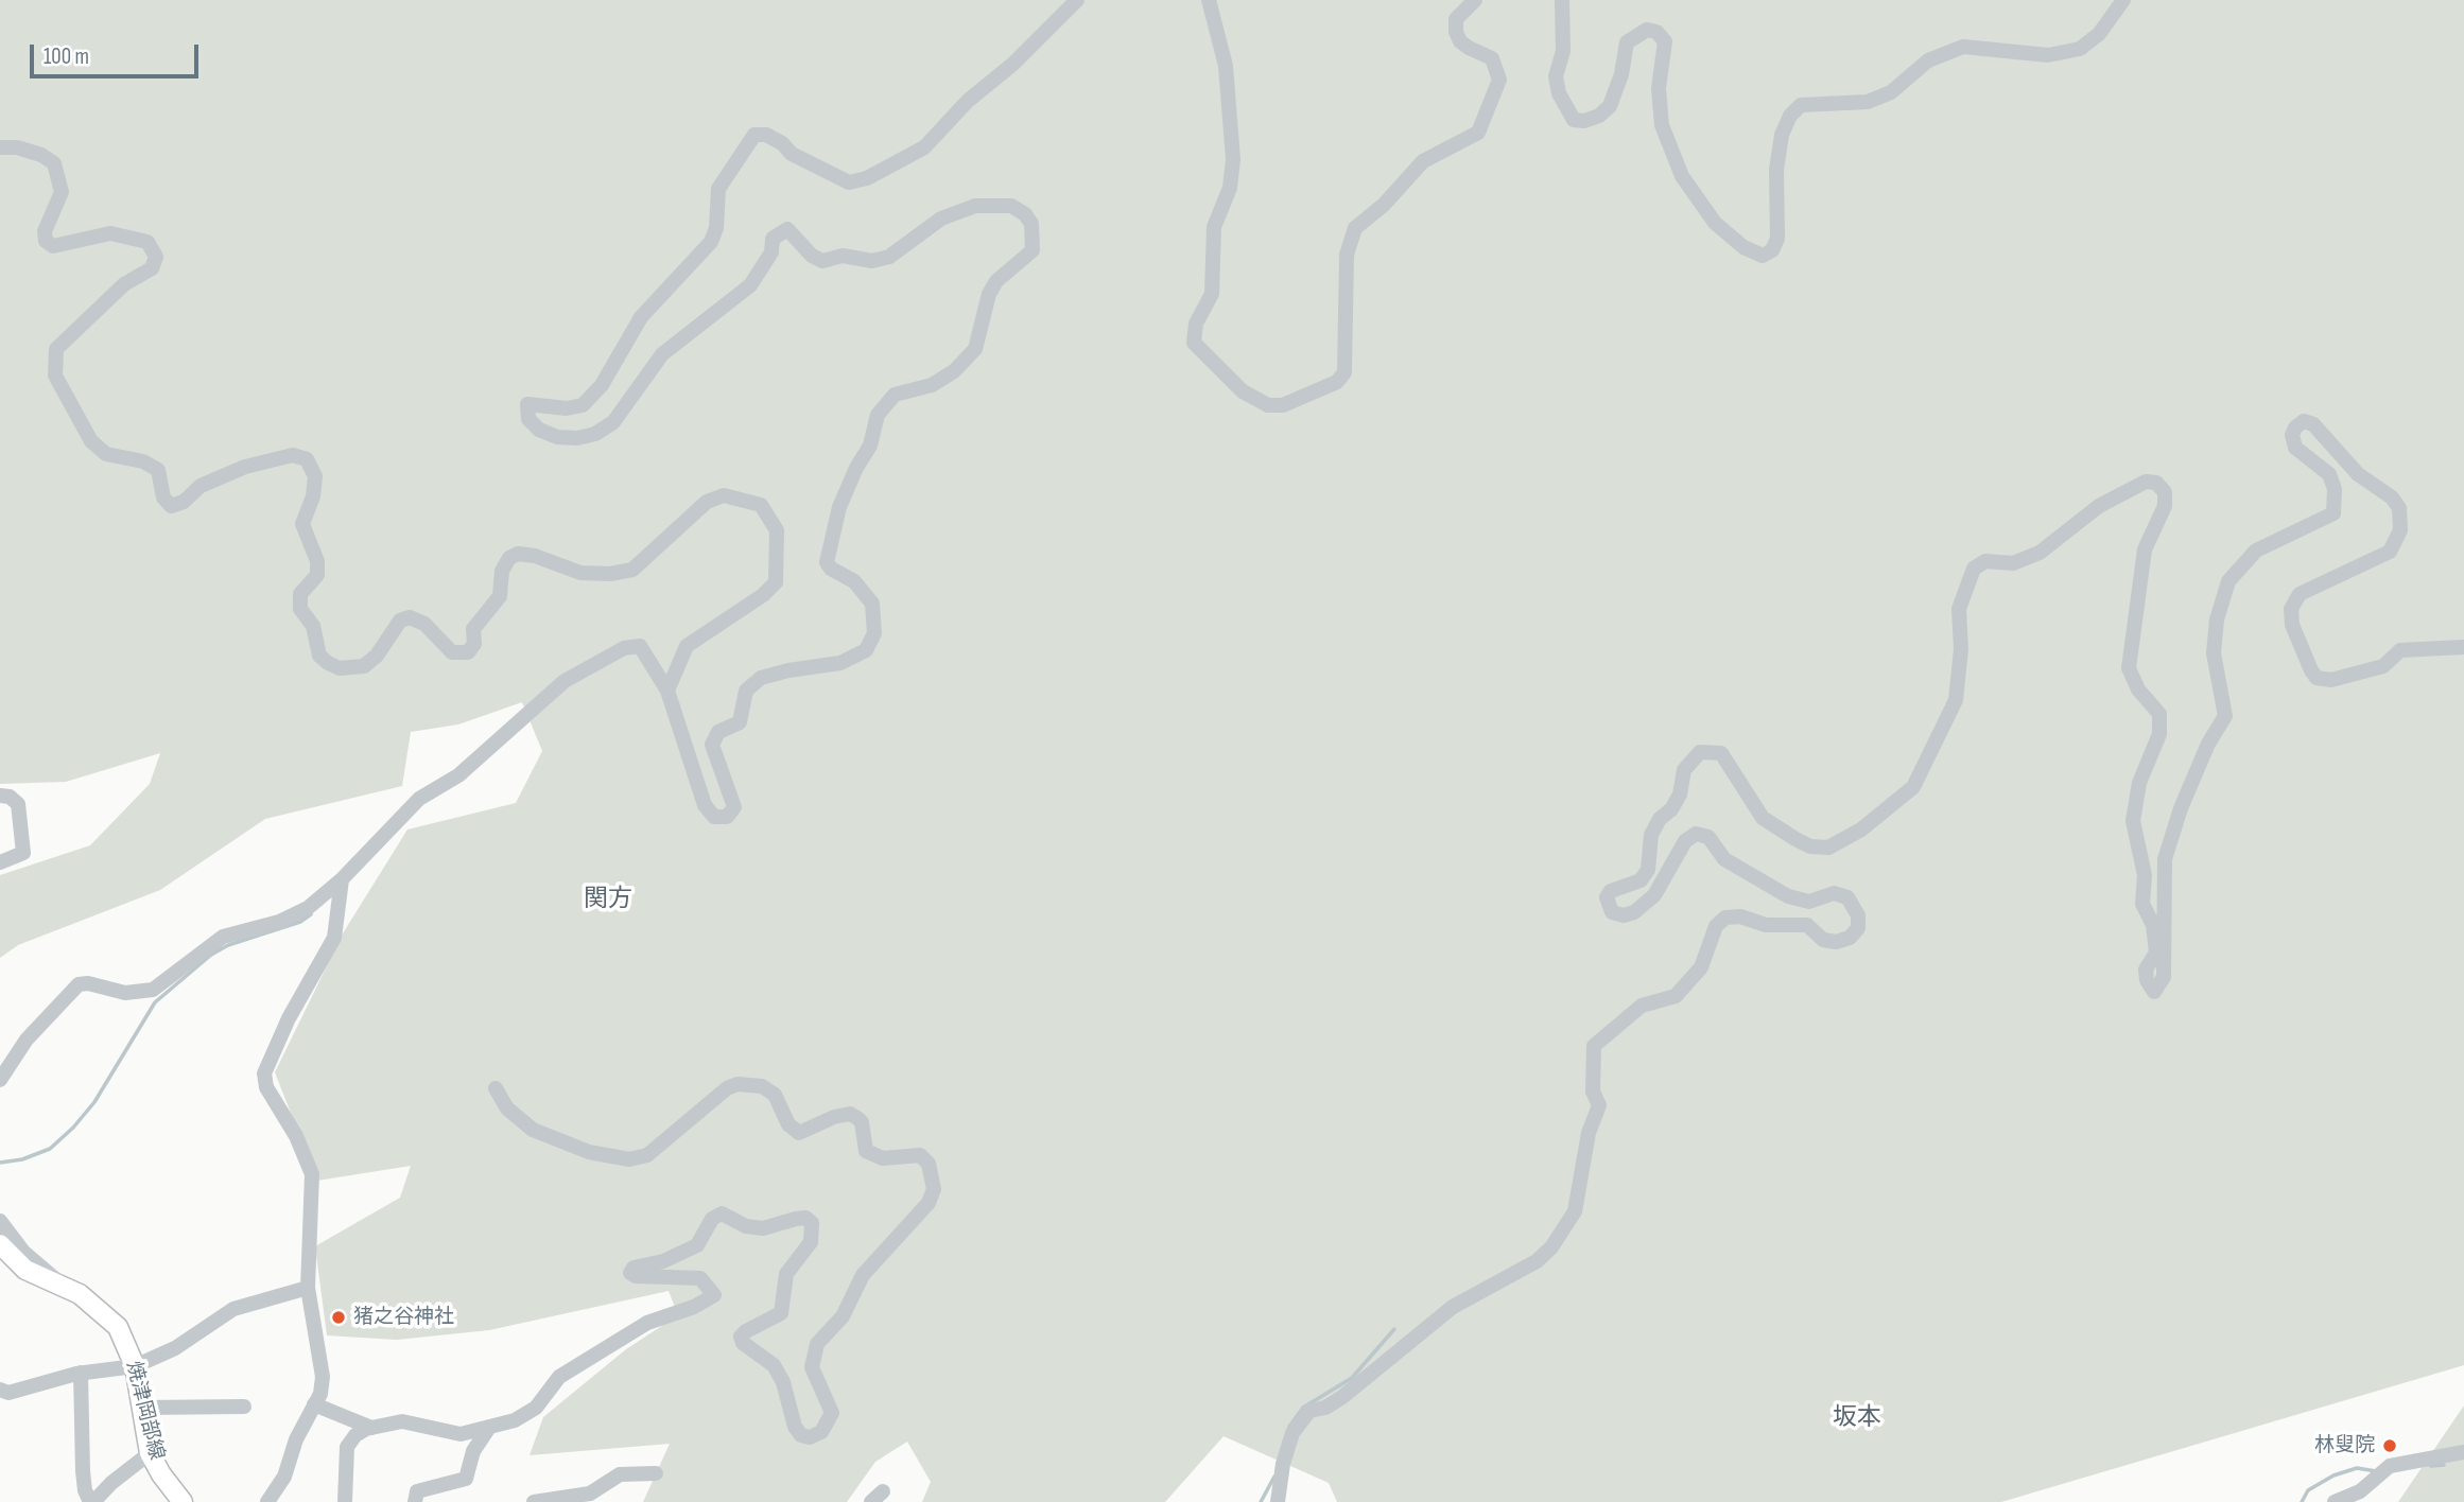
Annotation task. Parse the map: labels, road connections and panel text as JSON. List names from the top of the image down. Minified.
{"streets":{"main road":["焼津岡部線"]},"districts":["関方","坂本"],"places":["猪之谷神社","林叟院"],"scale_bar":"100 m"}
